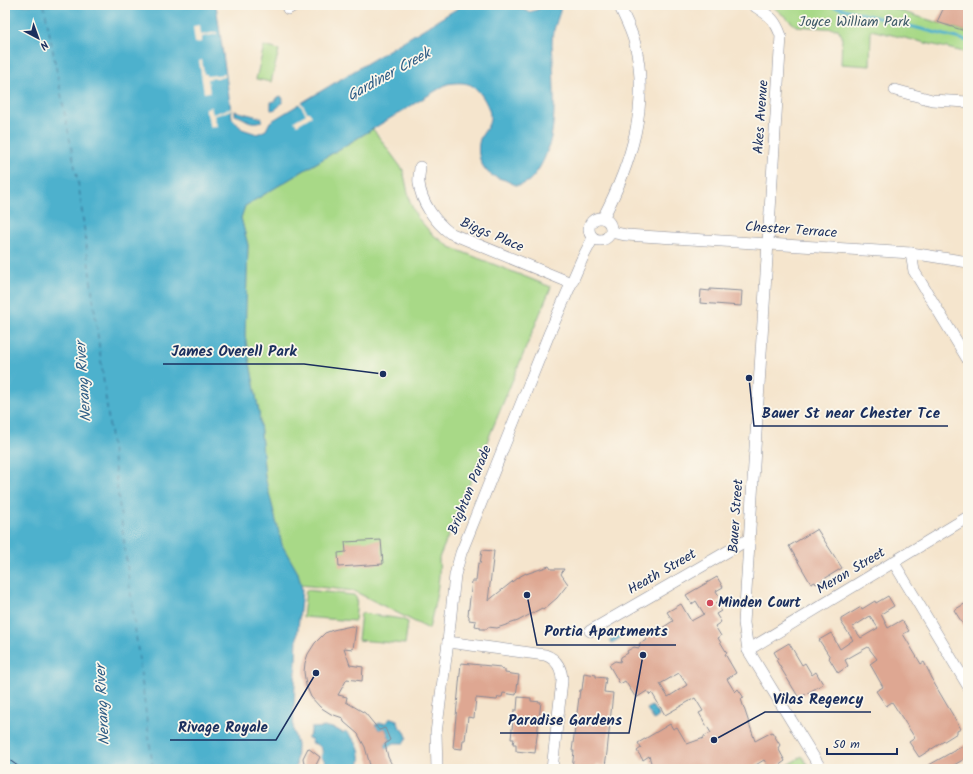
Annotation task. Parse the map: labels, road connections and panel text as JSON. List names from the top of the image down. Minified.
{"streets":{"street":["Akes Avenue","Chester Terrace","Biggs Place","Brighton Parade","Bauer Street","Meron Street","Heath Street"]},"crossings":[["Akes Avenue","Chester Terrace"],["Akes Avenue","Bauer Street"],["Chester Terrace","Brighton Parade"],["Chester Terrace","Bauer Street"],["Biggs Place","Brighton Parade"],["Bauer Street","Meron Street"],["Bauer Street","Heath Street"]],"water":["Gardiner Creek","Nerang River"],"parks":["Joyce William Park"],"places":["James Overell Park","Bauer St near Chester Tce","Portia Apartments","Minden Court","Paradise Gardens","Rivage Royale","Vilas Regency"],"scale_bar":"50 m","north":"bottom right"}
